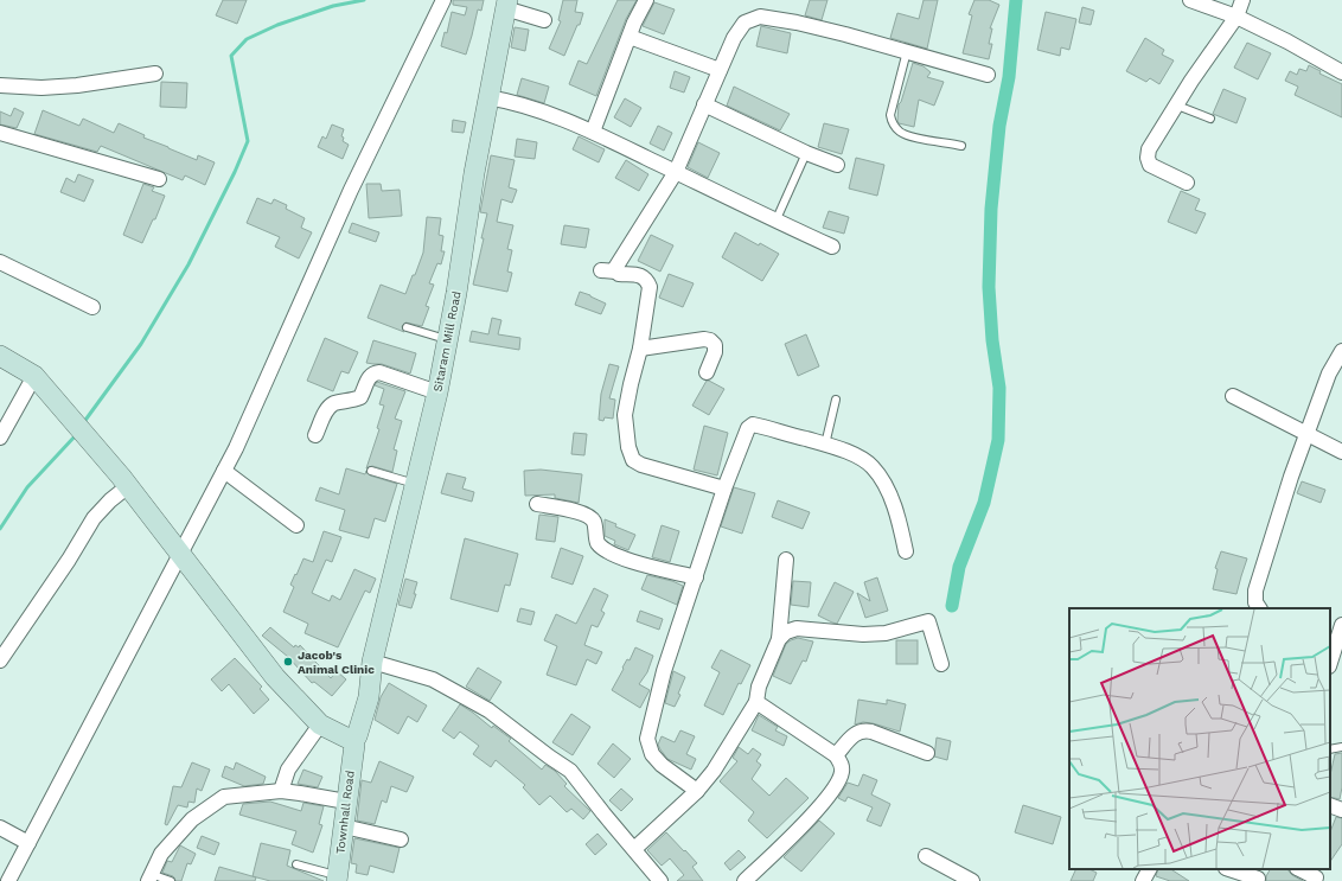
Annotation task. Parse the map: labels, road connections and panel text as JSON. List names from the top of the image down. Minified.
{"streets":{"main road":["Sitaram Mill Road","Townhall Road"]},"crossings":[["Sitaram Mill Road","Townhall Road"]],"places":["Jacob's Animal Clinic"]}
